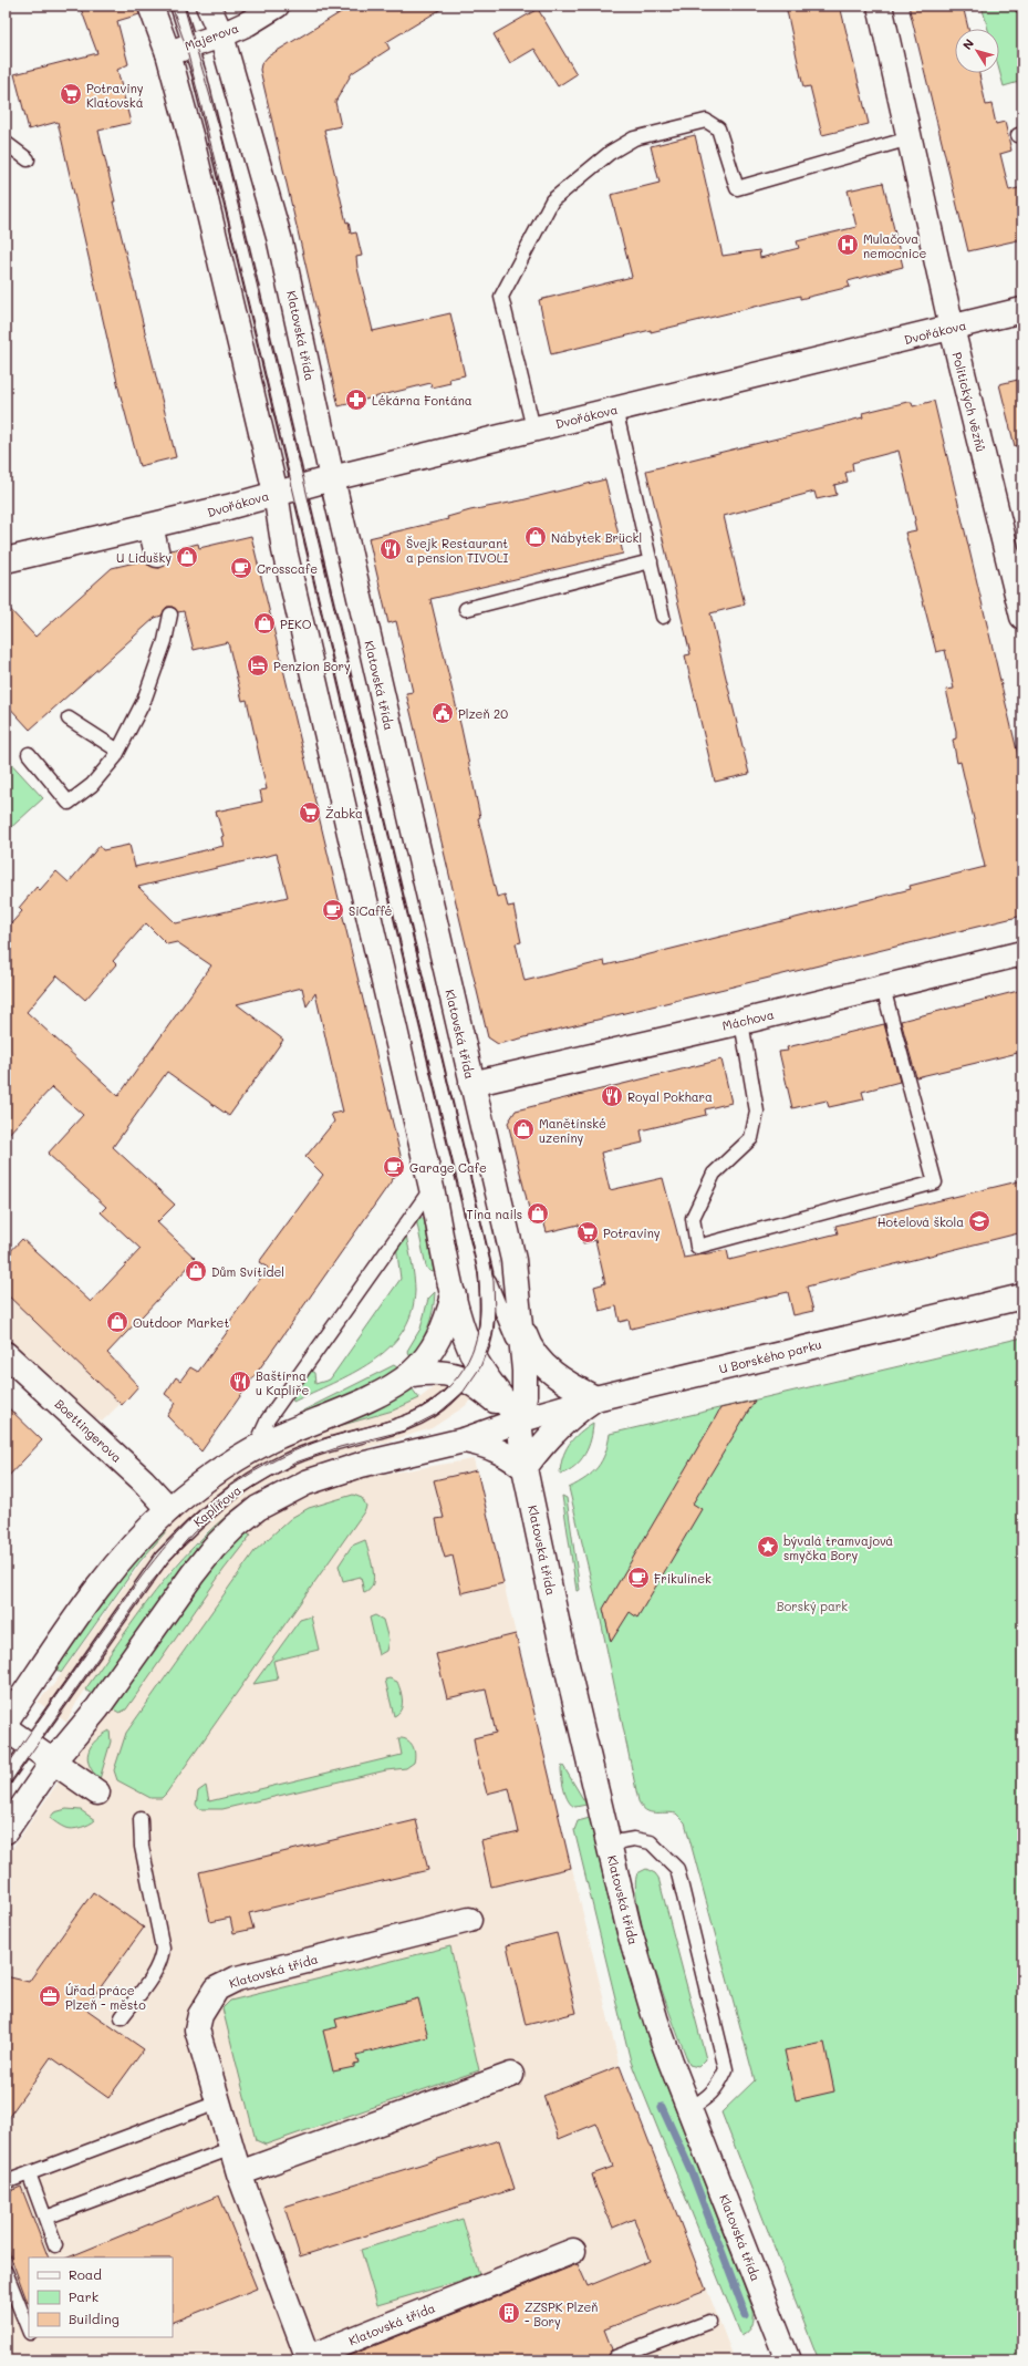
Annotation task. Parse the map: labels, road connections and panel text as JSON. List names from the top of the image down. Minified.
{"streets":{"street":["Majerova","Dvořákova","Klatovská třída","Politických vězňů","Máchova","U Borského parku","Boettingerova"],"lane":["Kaplířova"]},"crossings":[["Majerova","Klatovská třída"],["Dvořákova","Klatovská třída"],["Dvořákova","Politických vězňů"],["Klatovská třída","Máchova"],["Klatovská třída","U Borského parku"],["Klatovská třída","Kaplířova"]],"parks":["Borský park"],"places":{"supermarket":["Potraviny Klatovská","Žabka","Potraviny"],"hospital":["Mulačova nemocnice"],"pharmacy":["Lékárna Fontána"],"shop":["Nábytek Brückl","U Lidušky","PEKO","Manětínské uzeniny","Tina nails","Dům Svítidel","Outdoor Market"],"restaurant":["Švejk Restaurant a pension TIVOLI","Royal Pokhara","Baštírna u Kaplíře"],"cafe":["Crosscafe","SiCaffé","Garage Cafe","Frikulínek"],"hotel":["Penzion Bory"],"public building":["Plzeň 20"],"school or university":["Hotelová škola"],"place":["bývalá tramvajová smyčka Bory"],"office":["Úřad práce Plzeň - město"],"building":["ZZSPK Plzeň - Bory"]},"legend":["Road","Park","Building"],"north":"top left"}
